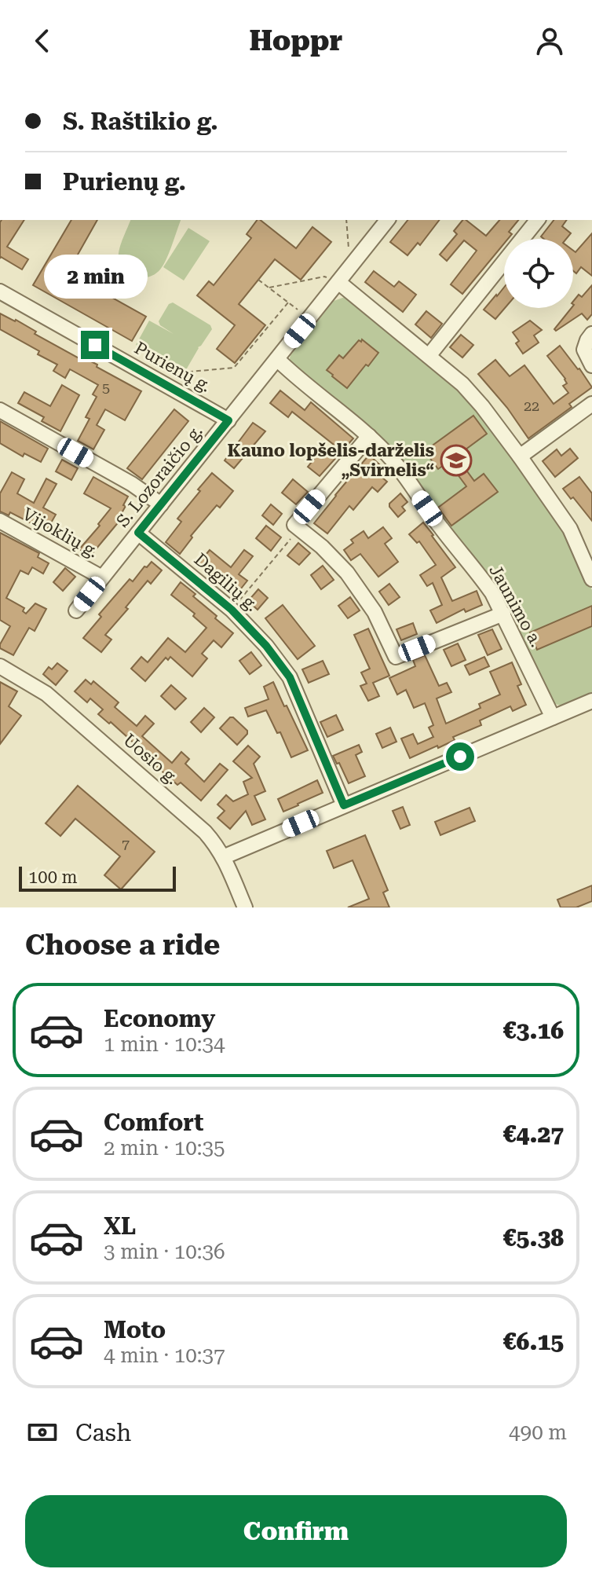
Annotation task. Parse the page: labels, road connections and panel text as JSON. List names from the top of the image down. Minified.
{"streets":{"street":["Purienų g.","S. Lozoraičio g.","Vijoklių g.","Dagilių g.","Jaunimo a.","Uosio g."]},"crossings":[["Purienų g.","S. Lozoraičio g."],["S. Lozoraičio g.","Vijoklių g."],["S. Lozoraičio g.","Dagilių g."],["S. Lozoraičio g.","Jaunimo a."]],"places":{"school or university":["Kauno lopšelis-darželis „Svirnelis“"]},"house_numbers":["5","22","7"],"scale_bar":"100 m","page":{"header":"Hoppr","banner":["S. Raštikio g.","Purienų g."],"bubble":"2 min","scale":"100 m","heading":"Choose a ride","list":[{"name":"Economy","note":"1 min · 10:34","value":"€3.16"},{"name":"Comfort","note":"2 min · 10:35","value":"€4.27"},{"name":"XL","note":"3 min · 10:36","value":"€5.38"},{"name":"Moto","note":"4 min · 10:37","value":"€6.15"}],"pay":["Cash","490 m"],"buttons":"Confirm"}}
